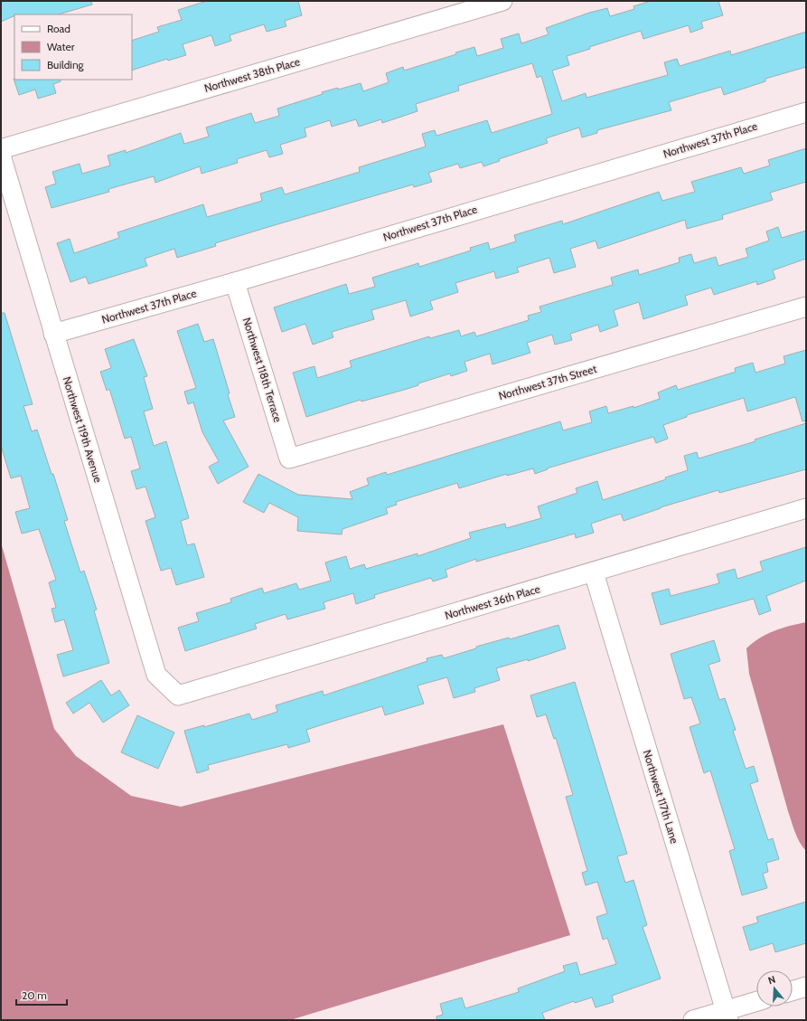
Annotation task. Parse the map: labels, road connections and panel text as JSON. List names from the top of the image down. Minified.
{"streets":{"street":["Northwest 38th Place","Northwest 37th Place","Northwest 118th Terrace","Northwest 37th Street","Northwest 119th Avenue","Northwest 36th Place","Northwest 117th Lane"]},"crossings":[["Northwest 37th Place","Northwest 118th Terrace"],["Northwest 37th Place","Northwest 119th Avenue"],["Northwest 118th Terrace","Northwest 37th Street"],["Northwest 119th Avenue","Northwest 36th Place"],["Northwest 36th Place","Northwest 117th Lane"]],"legend":["Road","Water","Building"],"scale_bar":"20 m","north":"top"}
